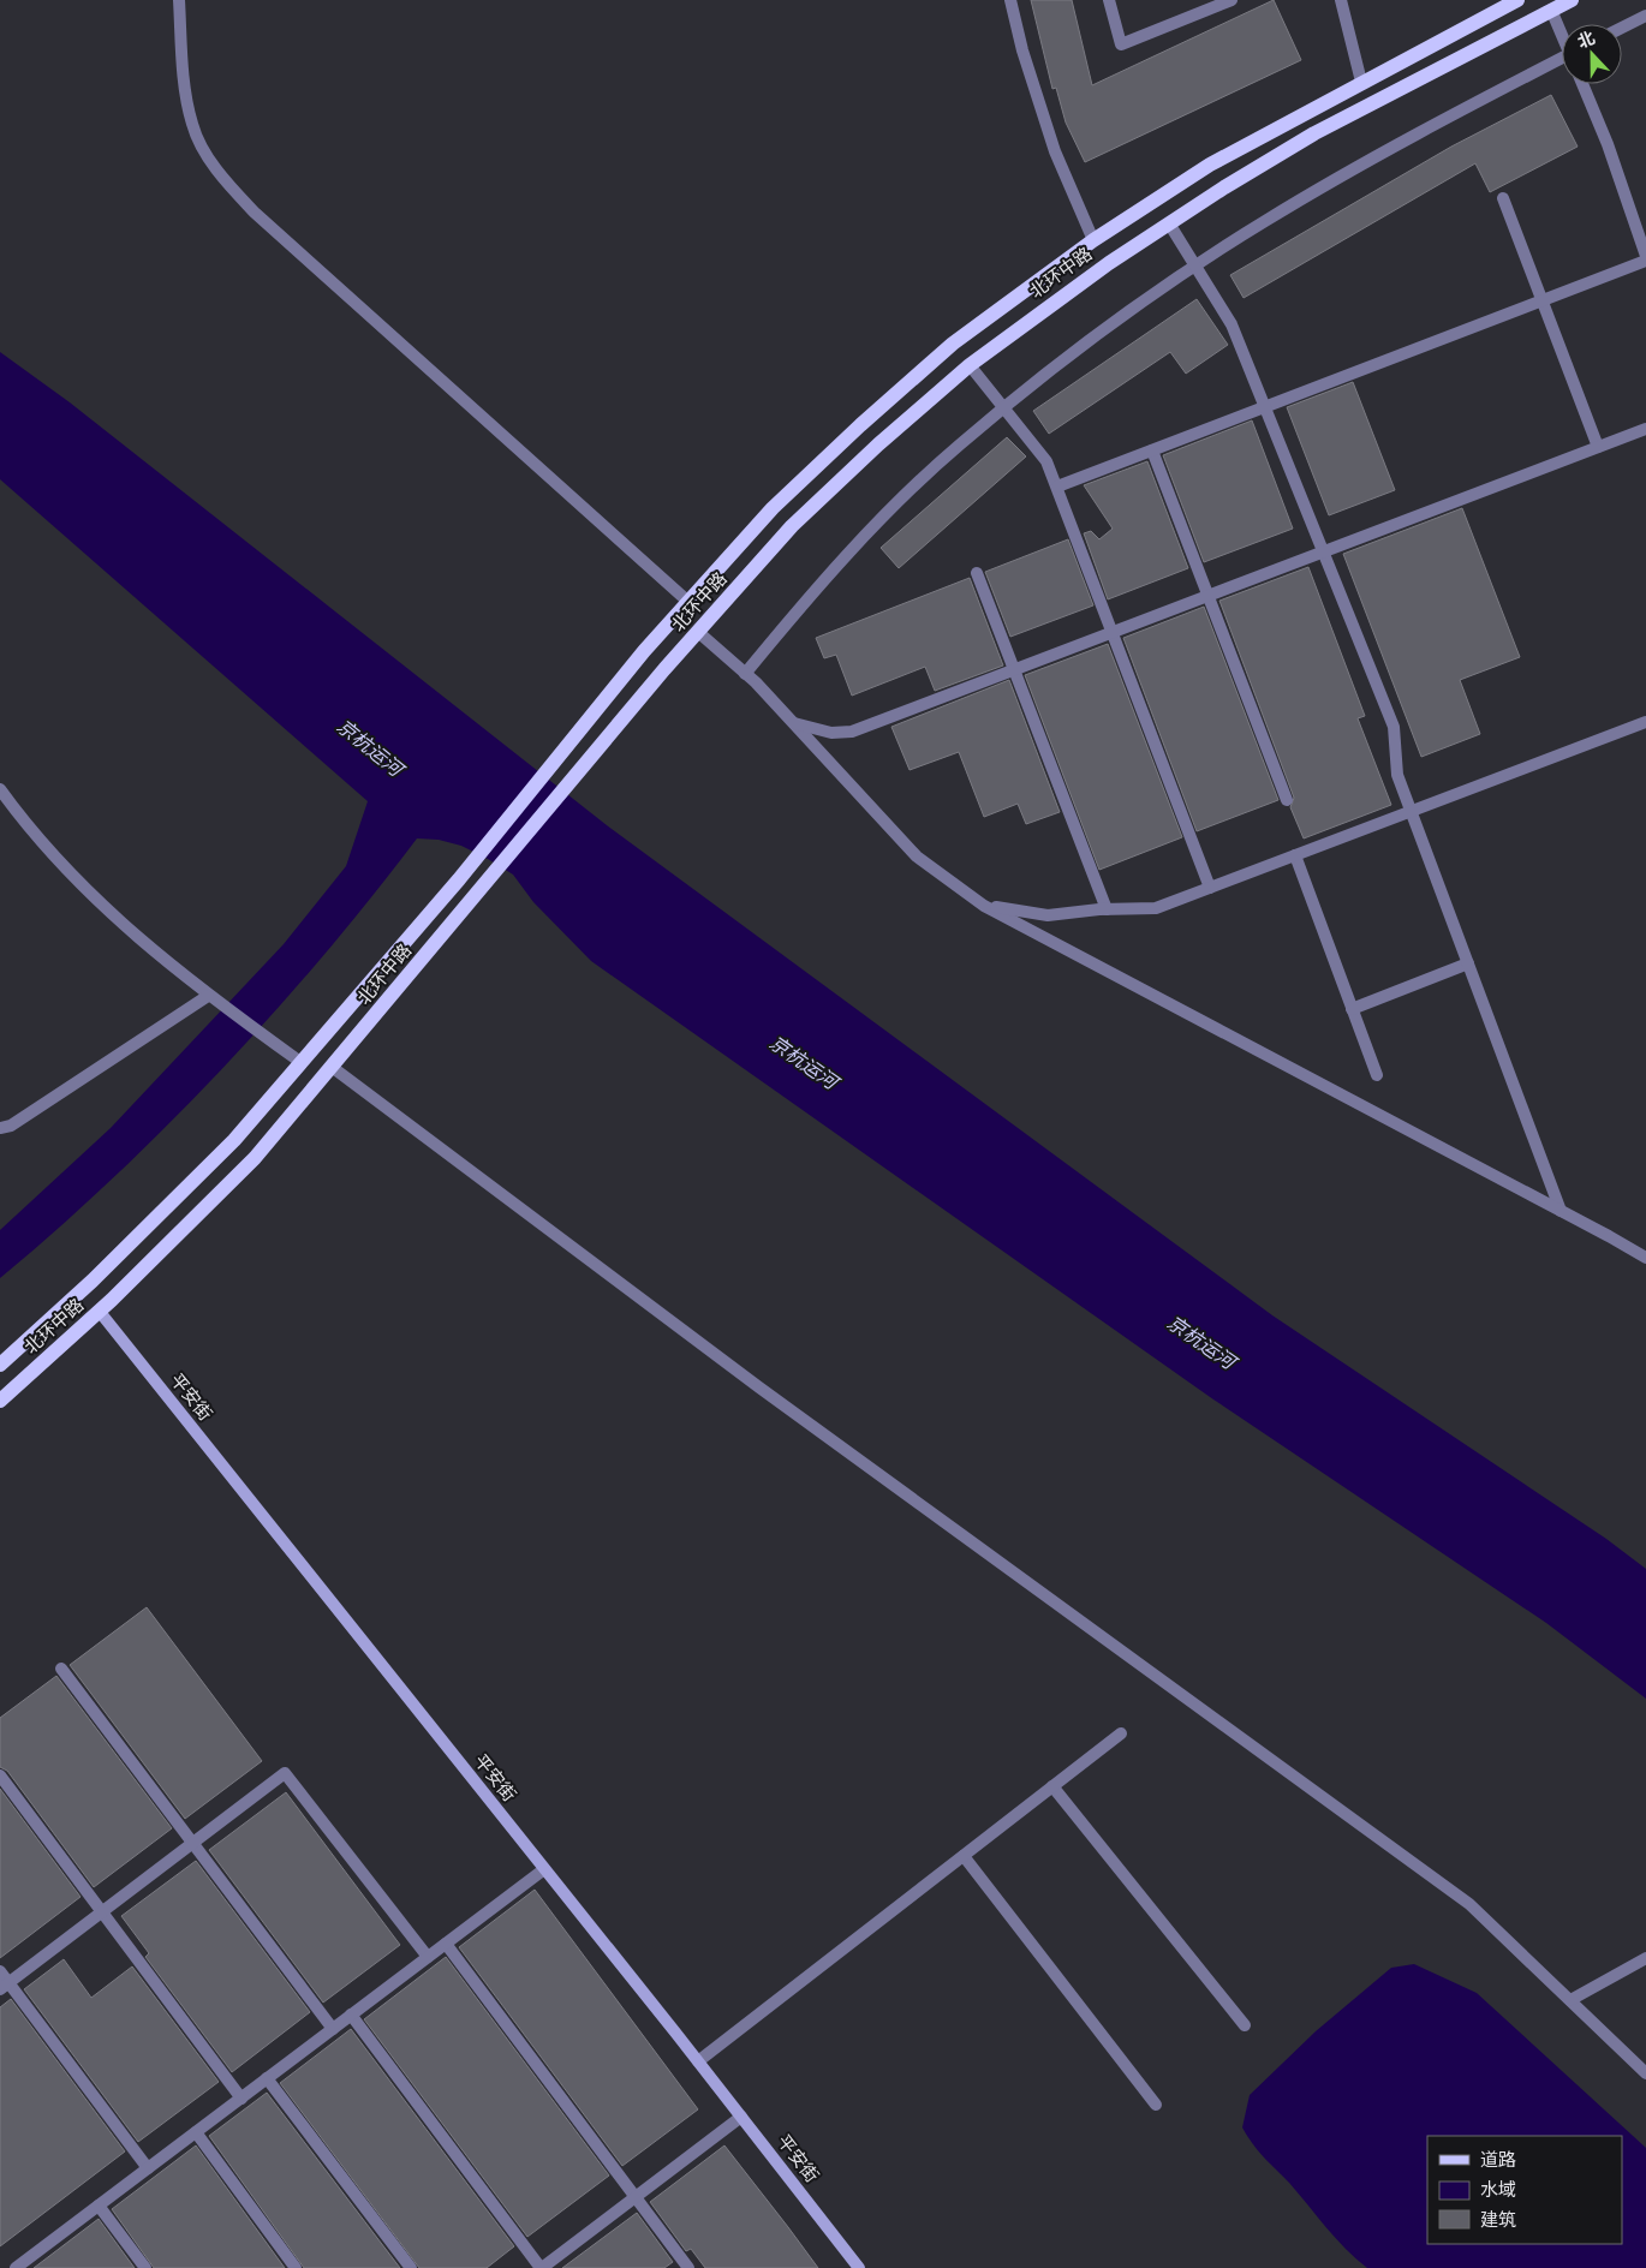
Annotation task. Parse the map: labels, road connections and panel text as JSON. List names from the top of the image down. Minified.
{"streets":{"main road":["北环中路"],"street":["平安街"]},"crossings":[["北环中路","平安街"]],"water":["京杭运河"],"legend":["道路","水域","建筑"],"north":"top"}
